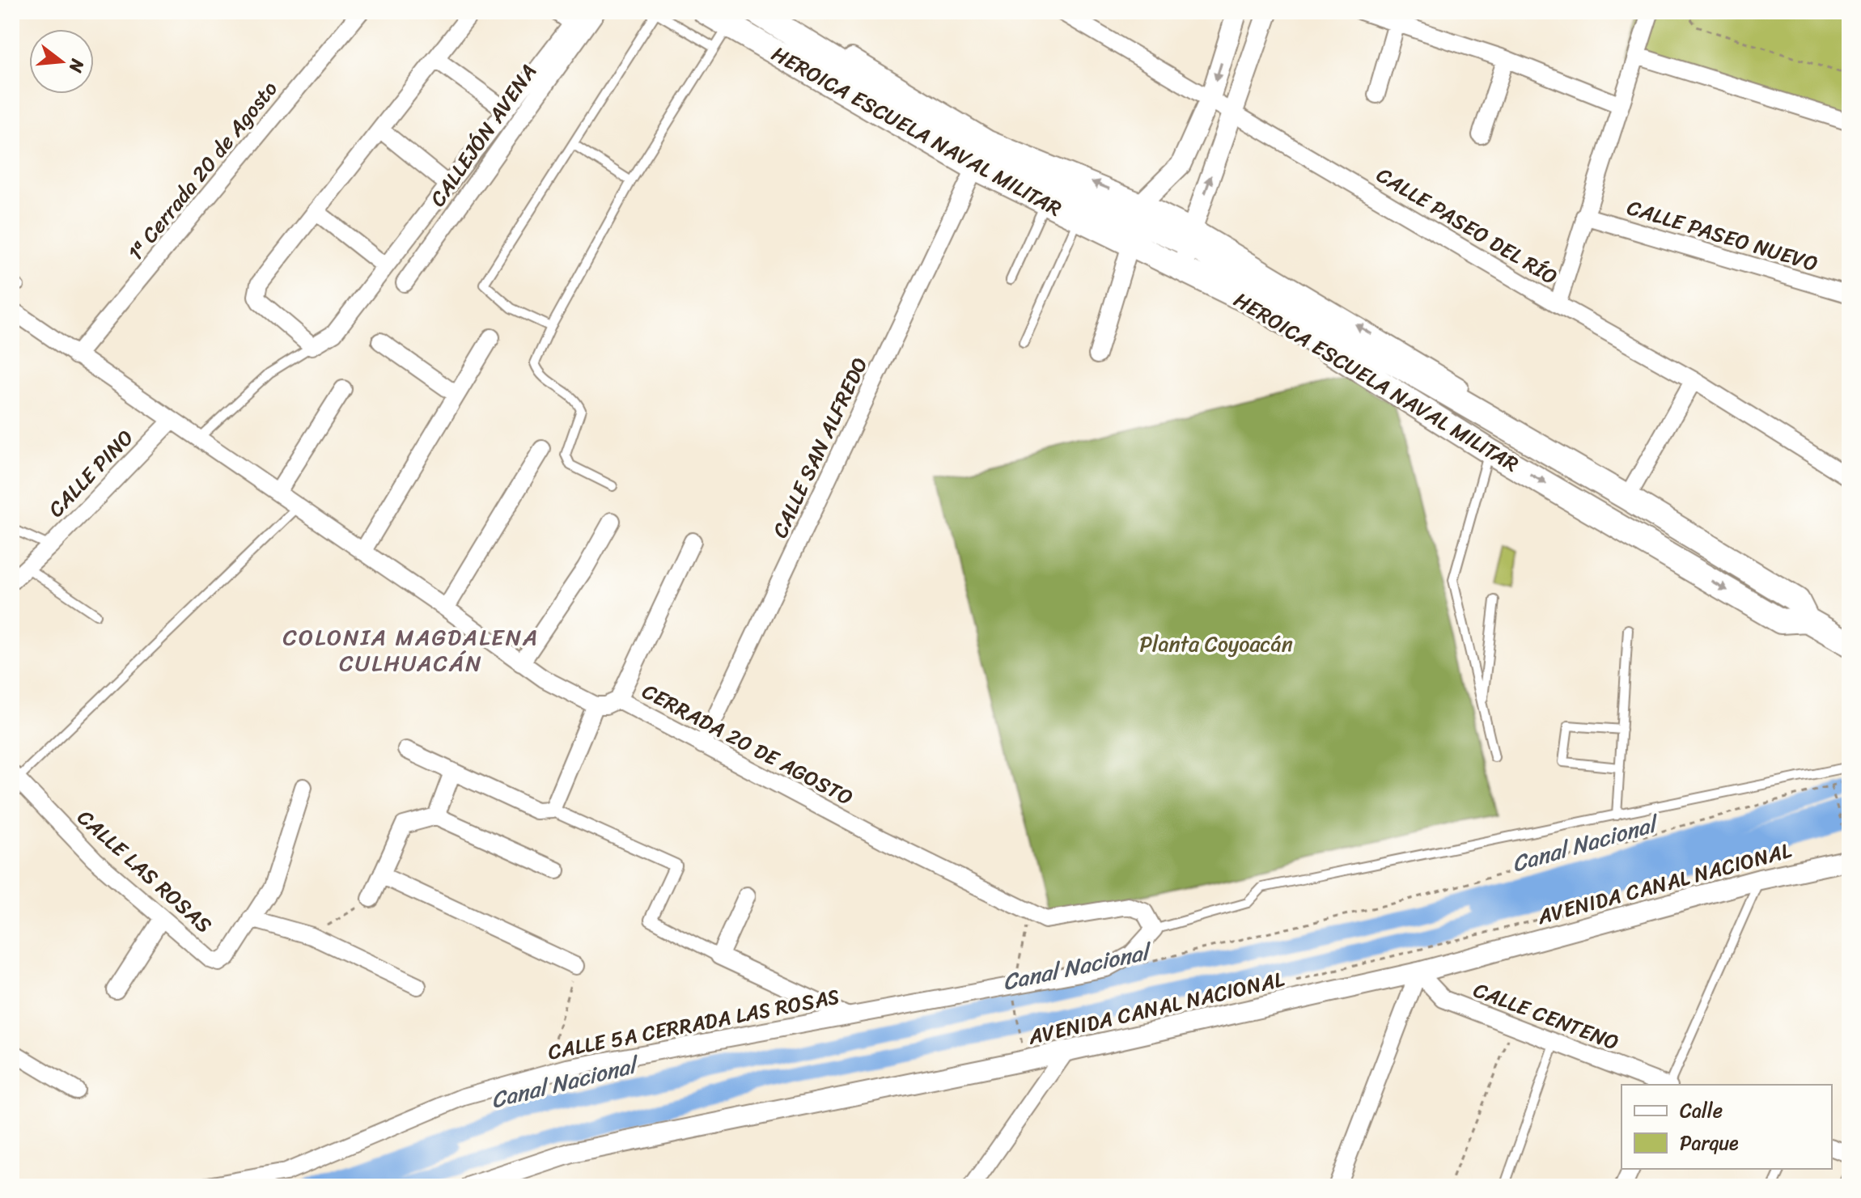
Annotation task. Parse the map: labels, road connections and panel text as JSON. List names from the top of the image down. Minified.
{"streets":{"main road":["HEROICA ESCUELA NAVAL MILITAR"],"street":["CALLEJÓN AVENA","1ª Cerrada 20 de Agosto","CALLE PASEO DEL RÍO","CALLE PASEO NUEVO","CALLE SAN ALFREDO","CALLE PINO","CERRADA 20 DE AGOSTO","CALLE LAS ROSAS","AVENIDA CANAL NACIONAL","CALLE CENTENO","CALLE 5A CERRADA LAS ROSAS"]},"crossings":[["HEROICA ESCUELA NAVAL MILITAR","CALLE SAN ALFREDO"],["CALLE SAN ALFREDO","CERRADA 20 DE AGOSTO"],["CERRADA 20 DE AGOSTO","CALLE 5A CERRADA LAS ROSAS"],["AVENIDA CANAL NACIONAL","CALLE CENTENO"]],"districts":["COLONIA MAGDALENA CULHUACÁN"],"water":["Canal Nacional"],"parks":["Planta Coyoacán"],"legend":["Calle","Parque"],"north":"right"}
